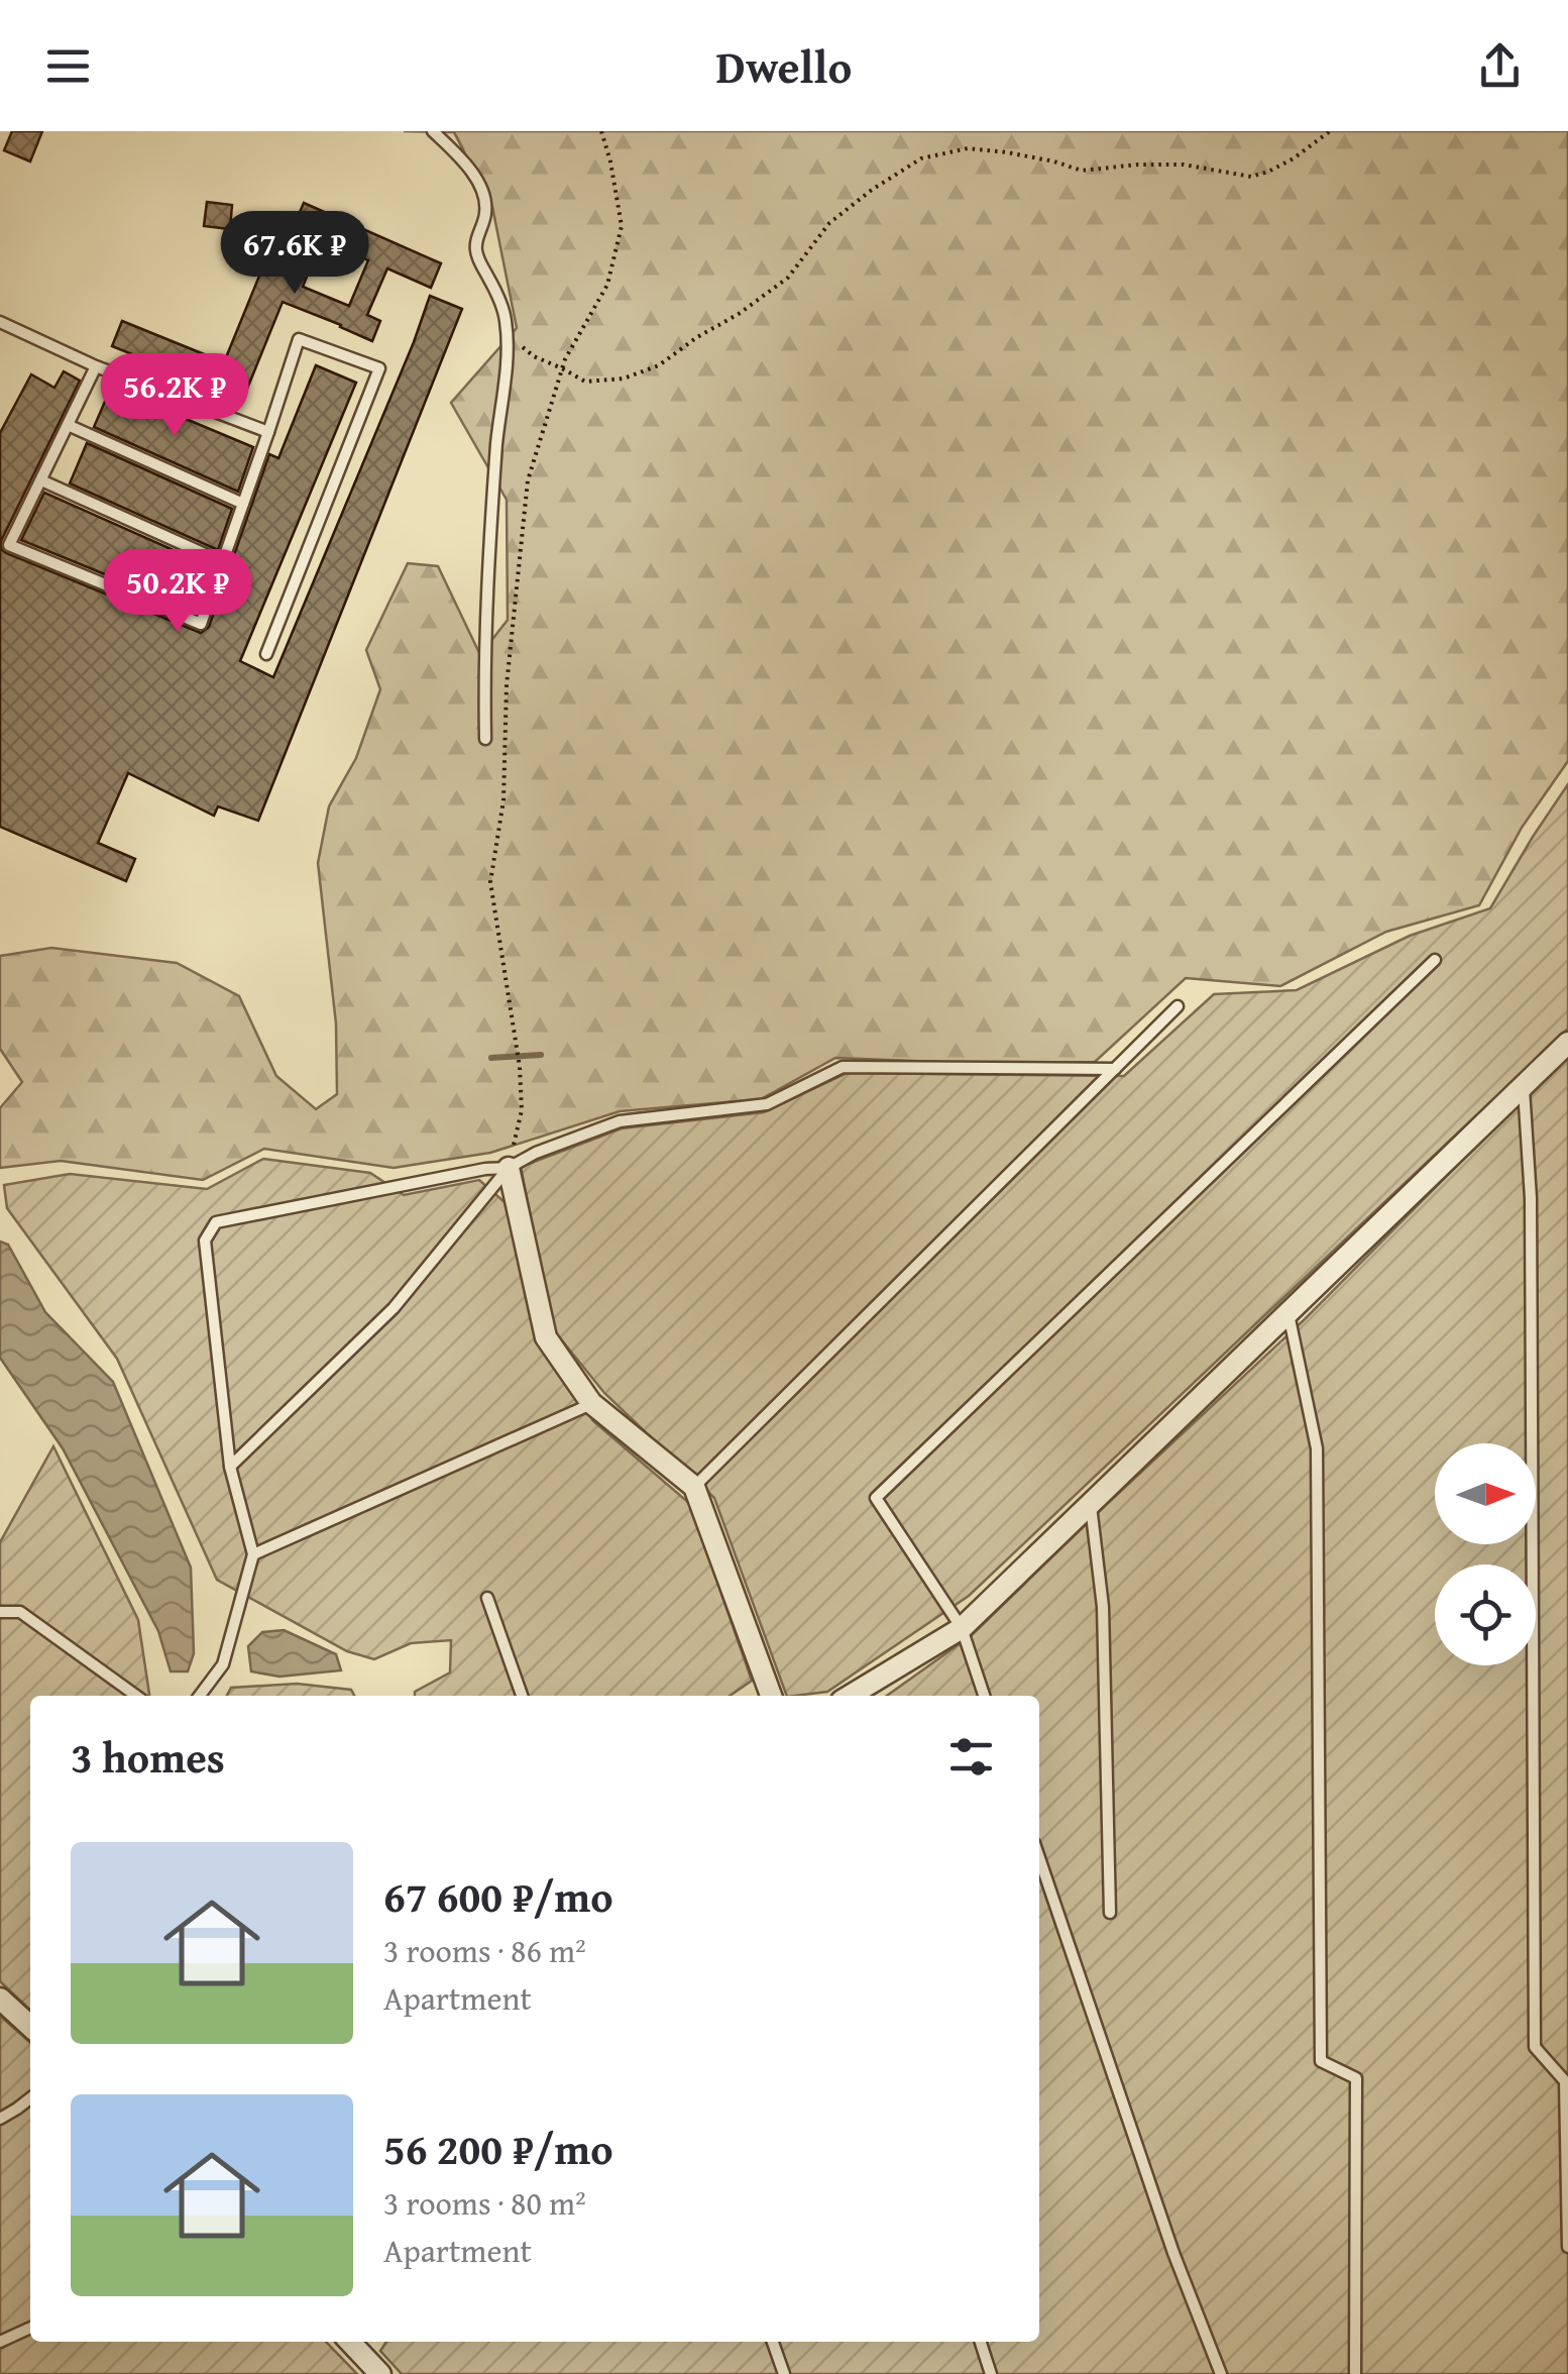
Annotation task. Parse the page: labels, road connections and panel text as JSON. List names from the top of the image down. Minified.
{"north":"right","page":{"header":"Dwello","price":["67.6K ₽","56.2K ₽","50.2K ₽"],"heading":"3 homes","list":[{"name":"67 600 ₽/mo","note":"3 rooms · 86 m² · Apartment"},{"name":"56 200 ₽/mo","note":"3 rooms · 80 m² · Apartment"}]}}
